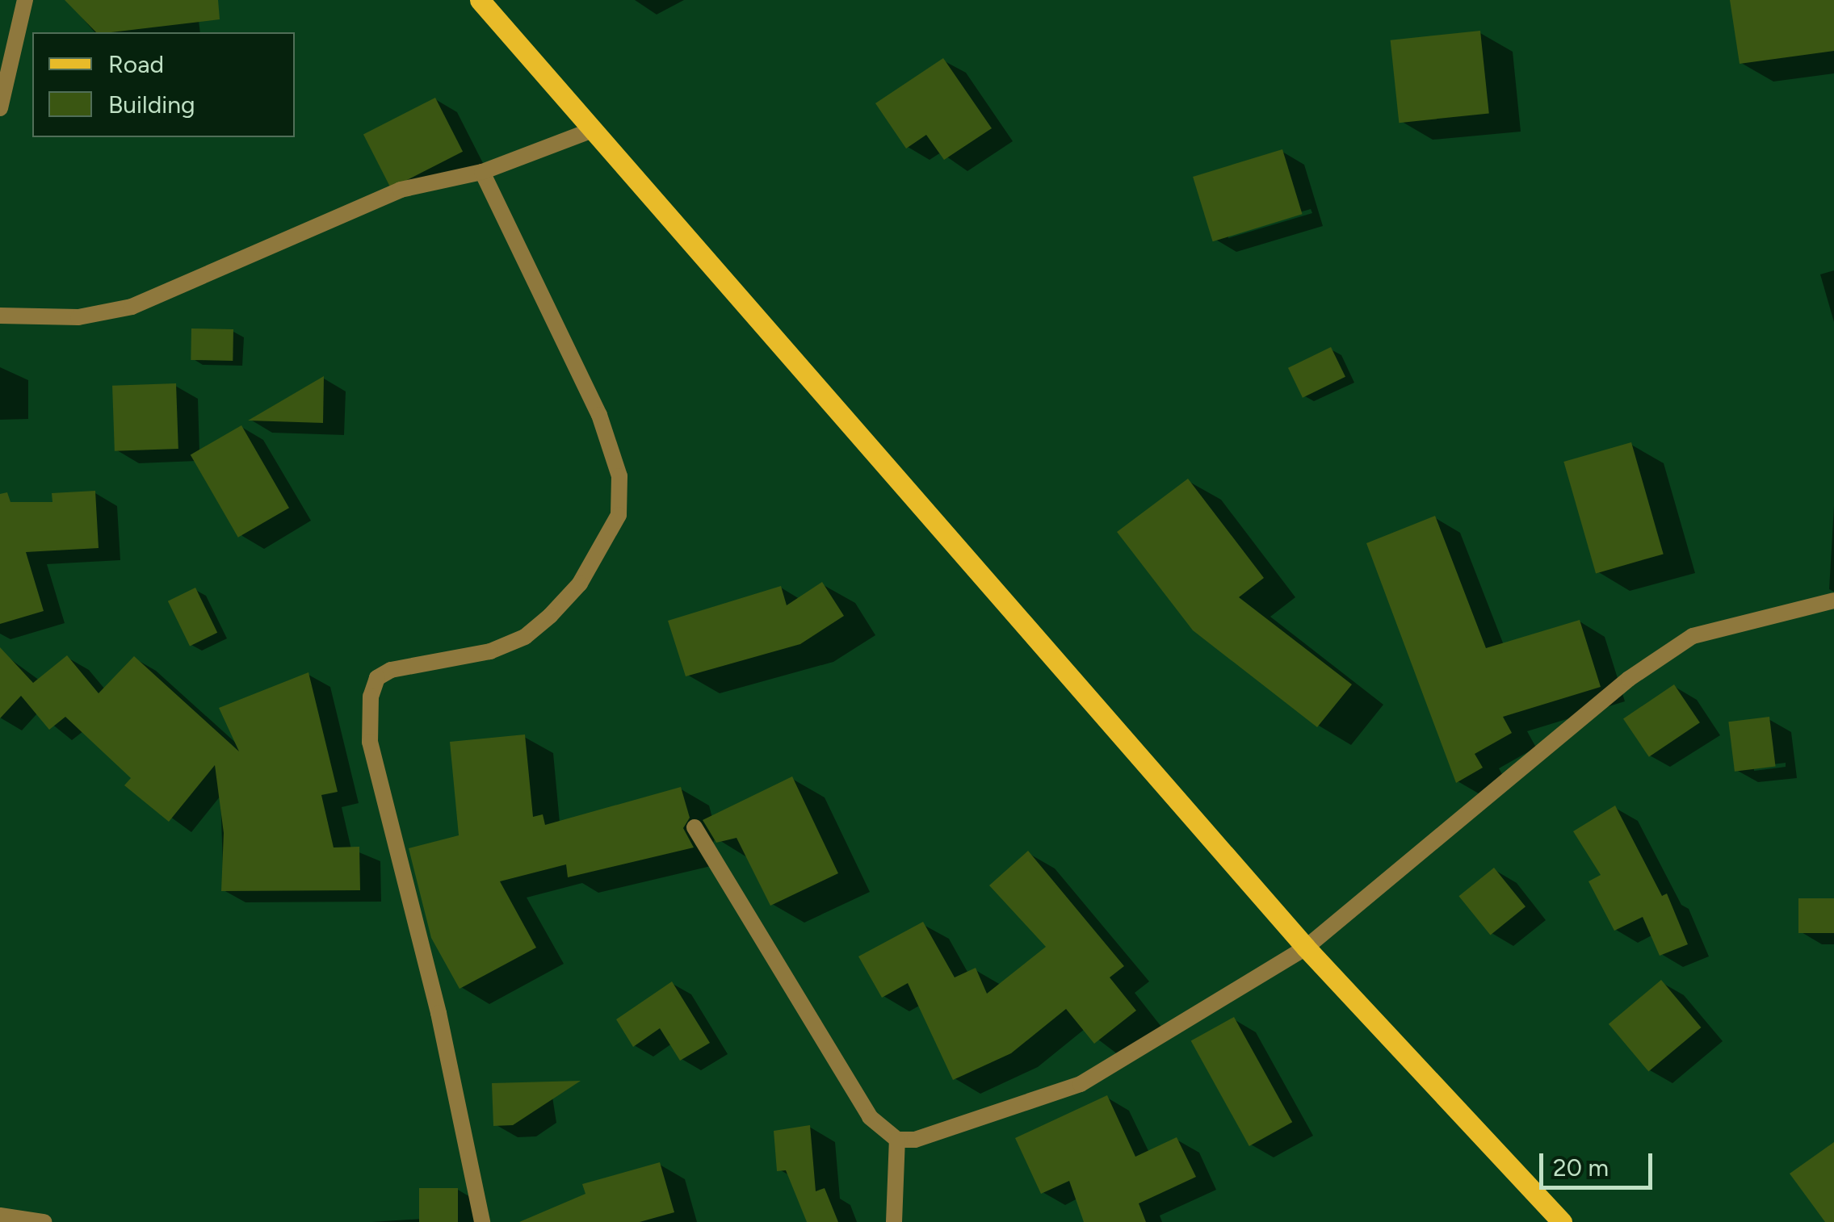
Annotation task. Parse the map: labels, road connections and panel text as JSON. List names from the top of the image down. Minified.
{"legend":["Road","Building"],"scale_bar":"20 m"}
